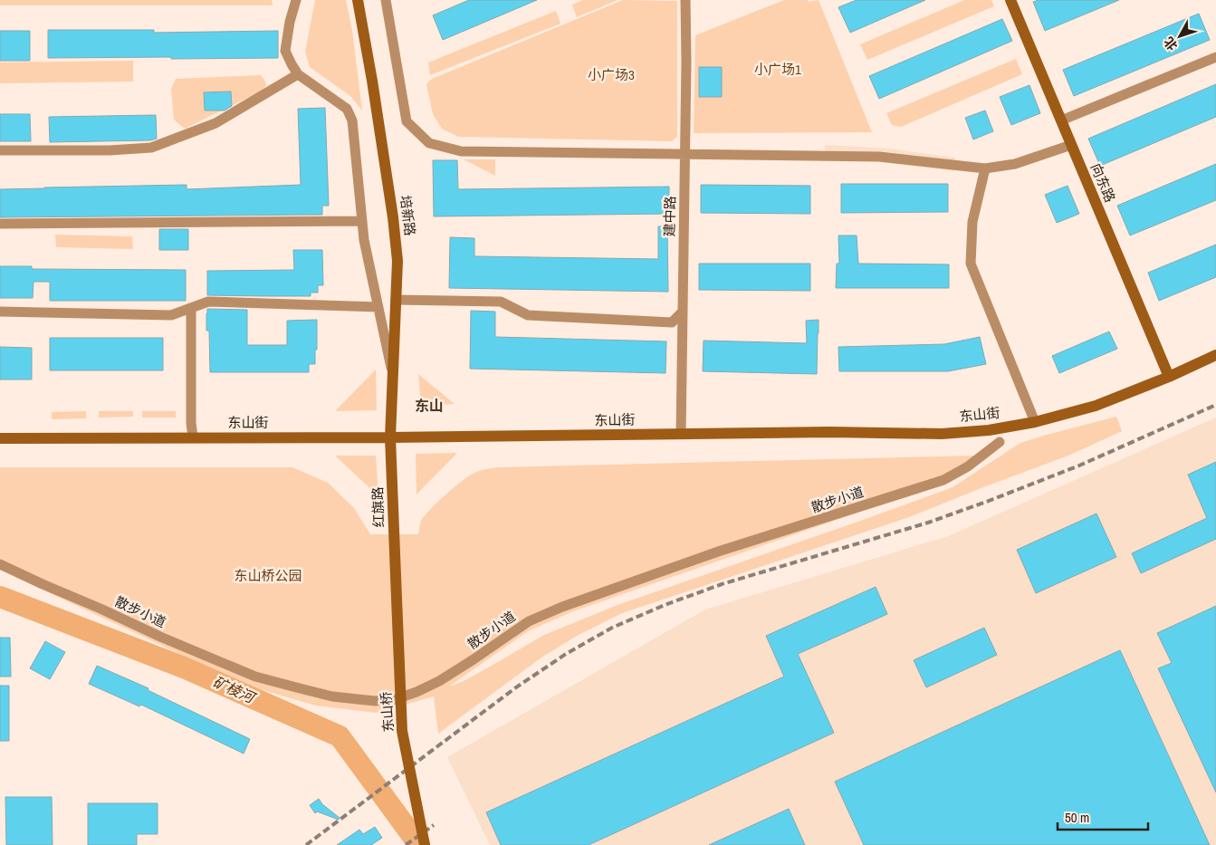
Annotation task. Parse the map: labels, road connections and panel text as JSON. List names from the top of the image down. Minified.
{"streets":{"main road":["向东路","培新路","东山街","红旗路","东山桥"],"street":["建中路","散步小道"]},"crossings":[["向东路","东山街"],["培新路","东山街"],["培新路","红旗路"],["建中路","东山街"],["东山街","红旗路"],["红旗路","东山桥"]],"districts":["东山"],"water":["矿棱河"],"parks":["小广场1","小广场3","东山桥公园"],"scale_bar":"50 m","north":"bottom left"}
